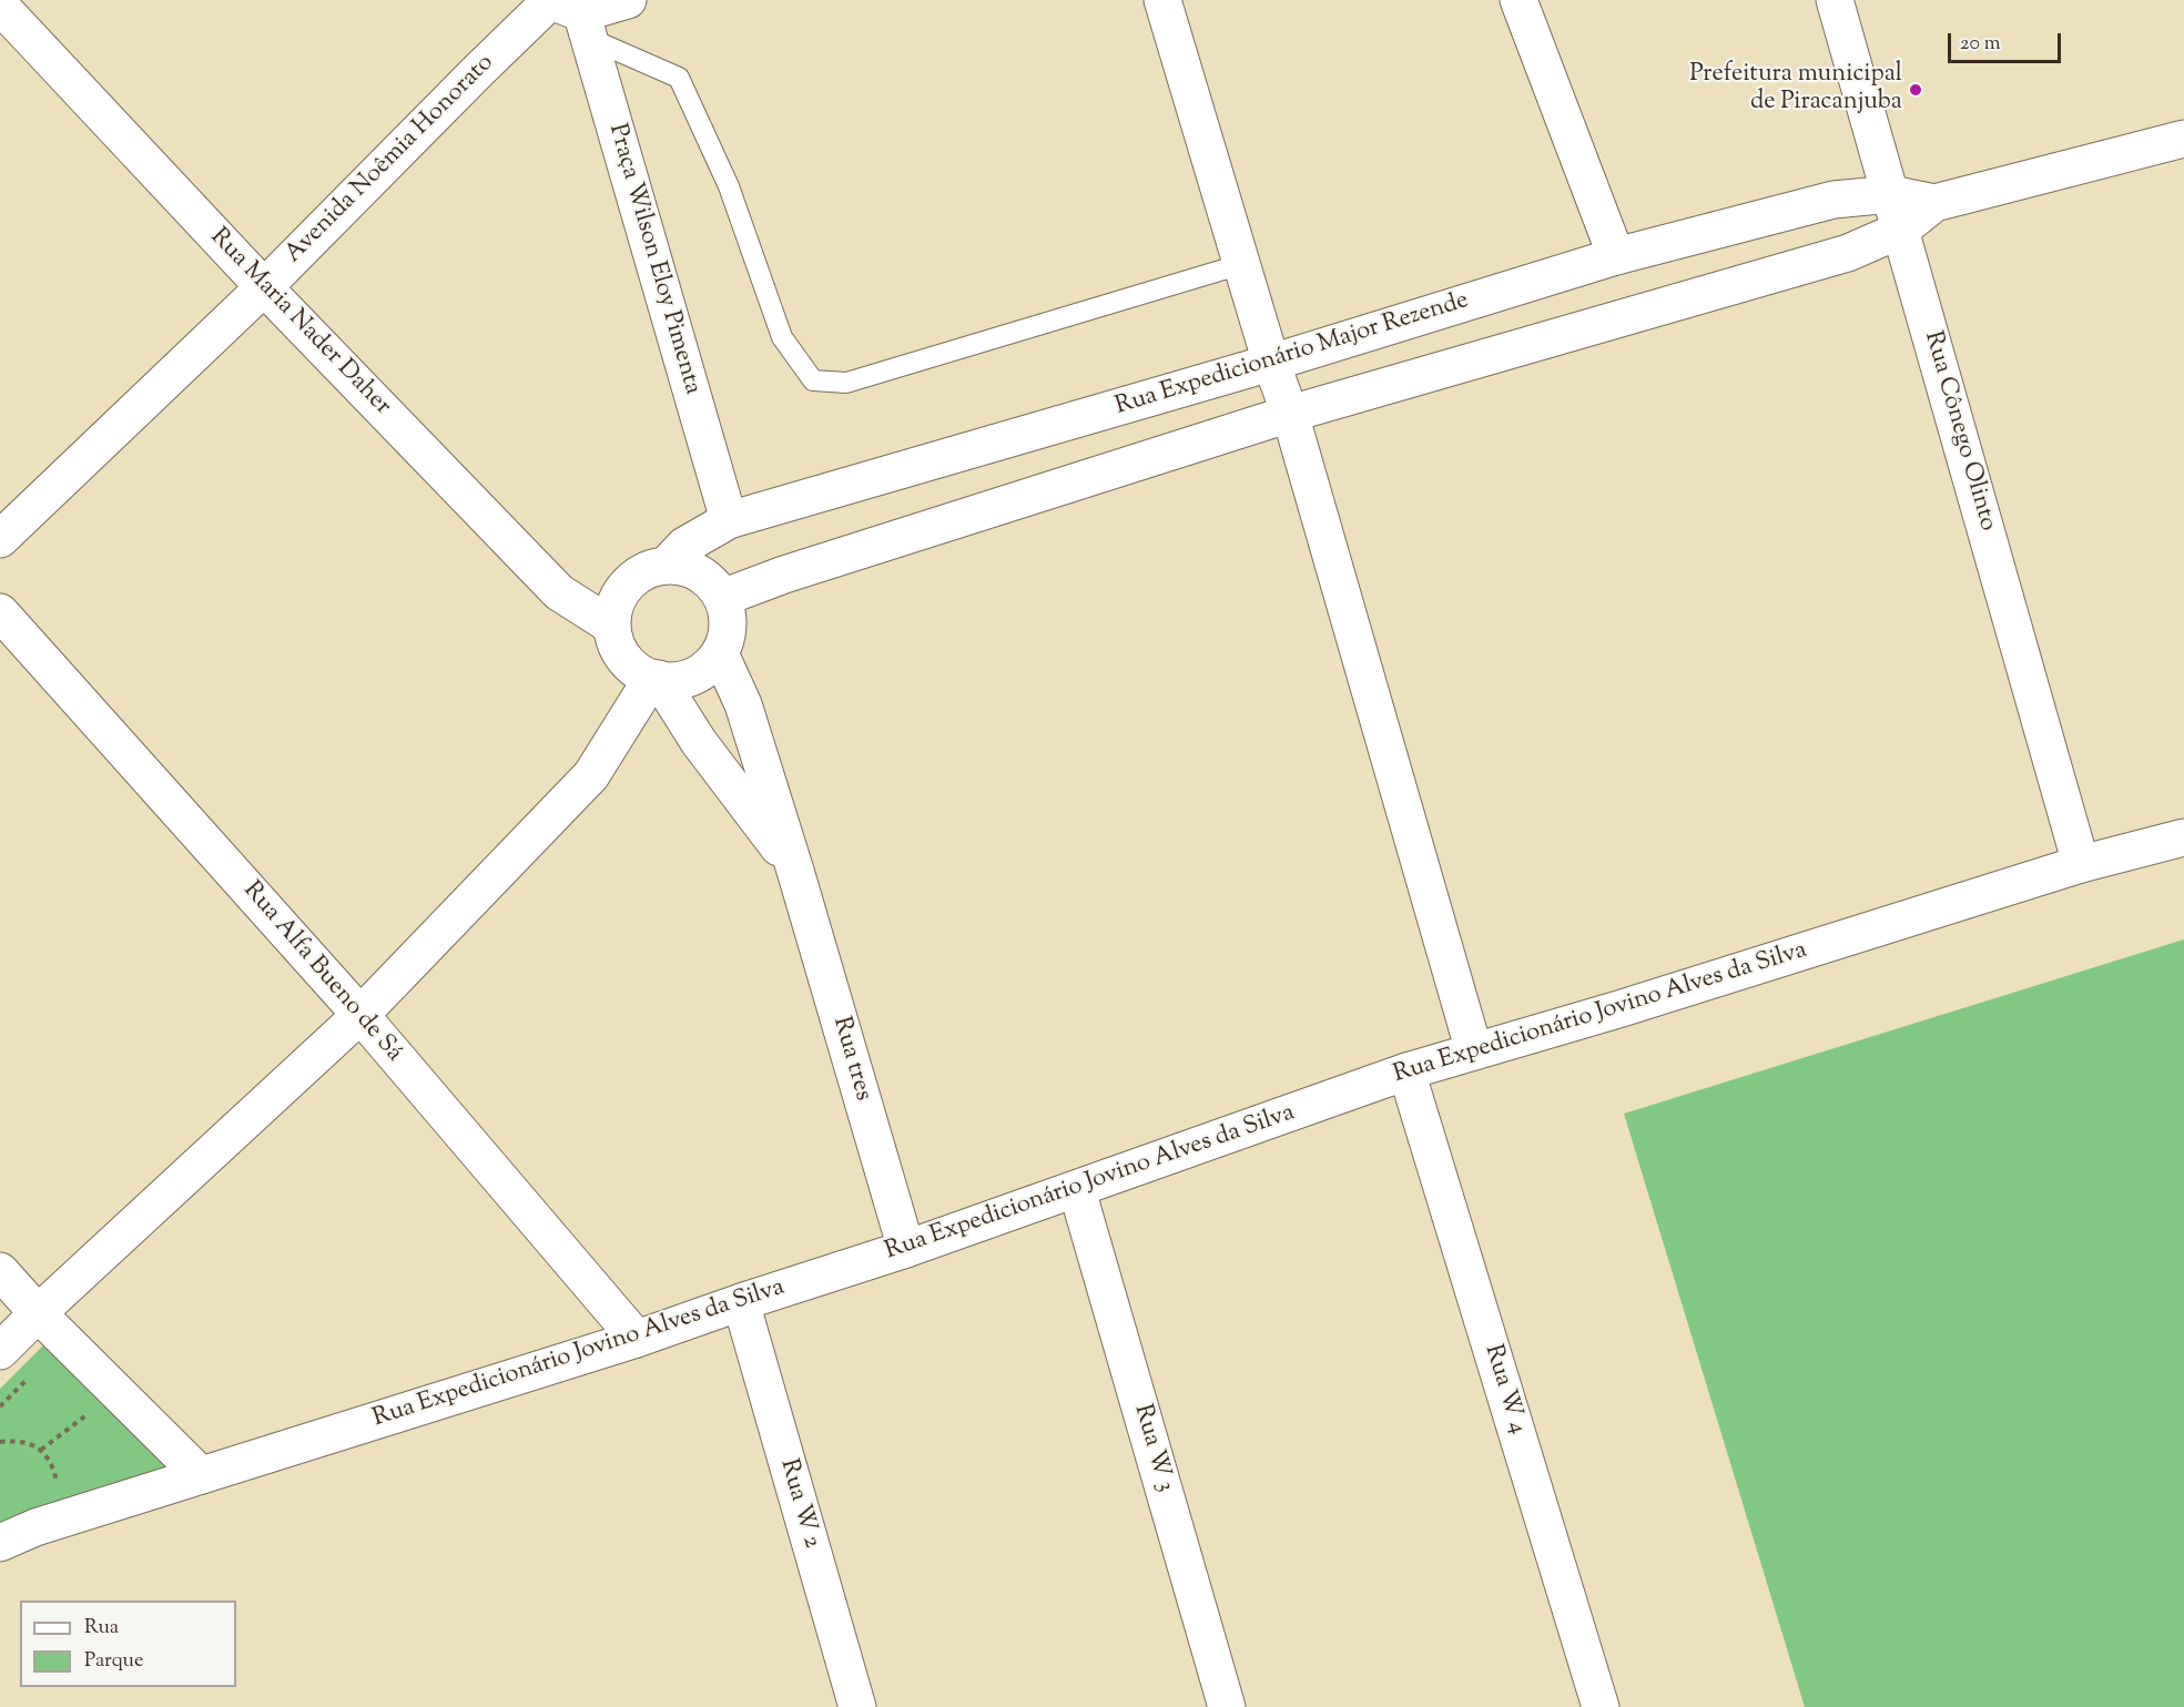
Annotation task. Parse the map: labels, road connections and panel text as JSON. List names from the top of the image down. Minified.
{"streets":{"street":["Avenida Noêmia Honorato","Praça Wilson Eloy Pimenta","Rua Maria Nader Daher","Rua Expedicionário Major Rezende","Rua Cônego Olinto","Rua Alfa Bueno de Sá","Rua Expedicionário Jovino Alves da Silva","Rua tres","Rua W 4","Rua W 3","Rua W 2"]},"crossings":[["Avenida Noêmia Honorato","Praça Wilson Eloy Pimenta"],["Avenida Noêmia Honorato","Rua Maria Nader Daher"],["Praça Wilson Eloy Pimenta","Rua Expedicionário Major Rezende"],["Rua Maria Nader Daher","Rua Expedicionário Major Rezende"],["Rua Maria Nader Daher","Rua tres"],["Rua Expedicionário Major Rezende","Rua Cônego Olinto"],["Rua Expedicionário Major Rezende","Rua tres"],["Rua Cônego Olinto","Rua Expedicionário Jovino Alves da Silva"],["Rua Alfa Bueno de Sá","Rua Expedicionário Jovino Alves da Silva"],["Rua Expedicionário Jovino Alves da Silva","Rua tres"],["Rua Expedicionário Jovino Alves da Silva","Rua W 4"],["Rua Expedicionário Jovino Alves da Silva","Rua W 3"],["Rua Expedicionário Jovino Alves da Silva","Rua W 2"]],"places":["Prefeitura municipal de Piracanjuba"],"legend":["Rua","Parque"],"scale_bar":"20 m"}
